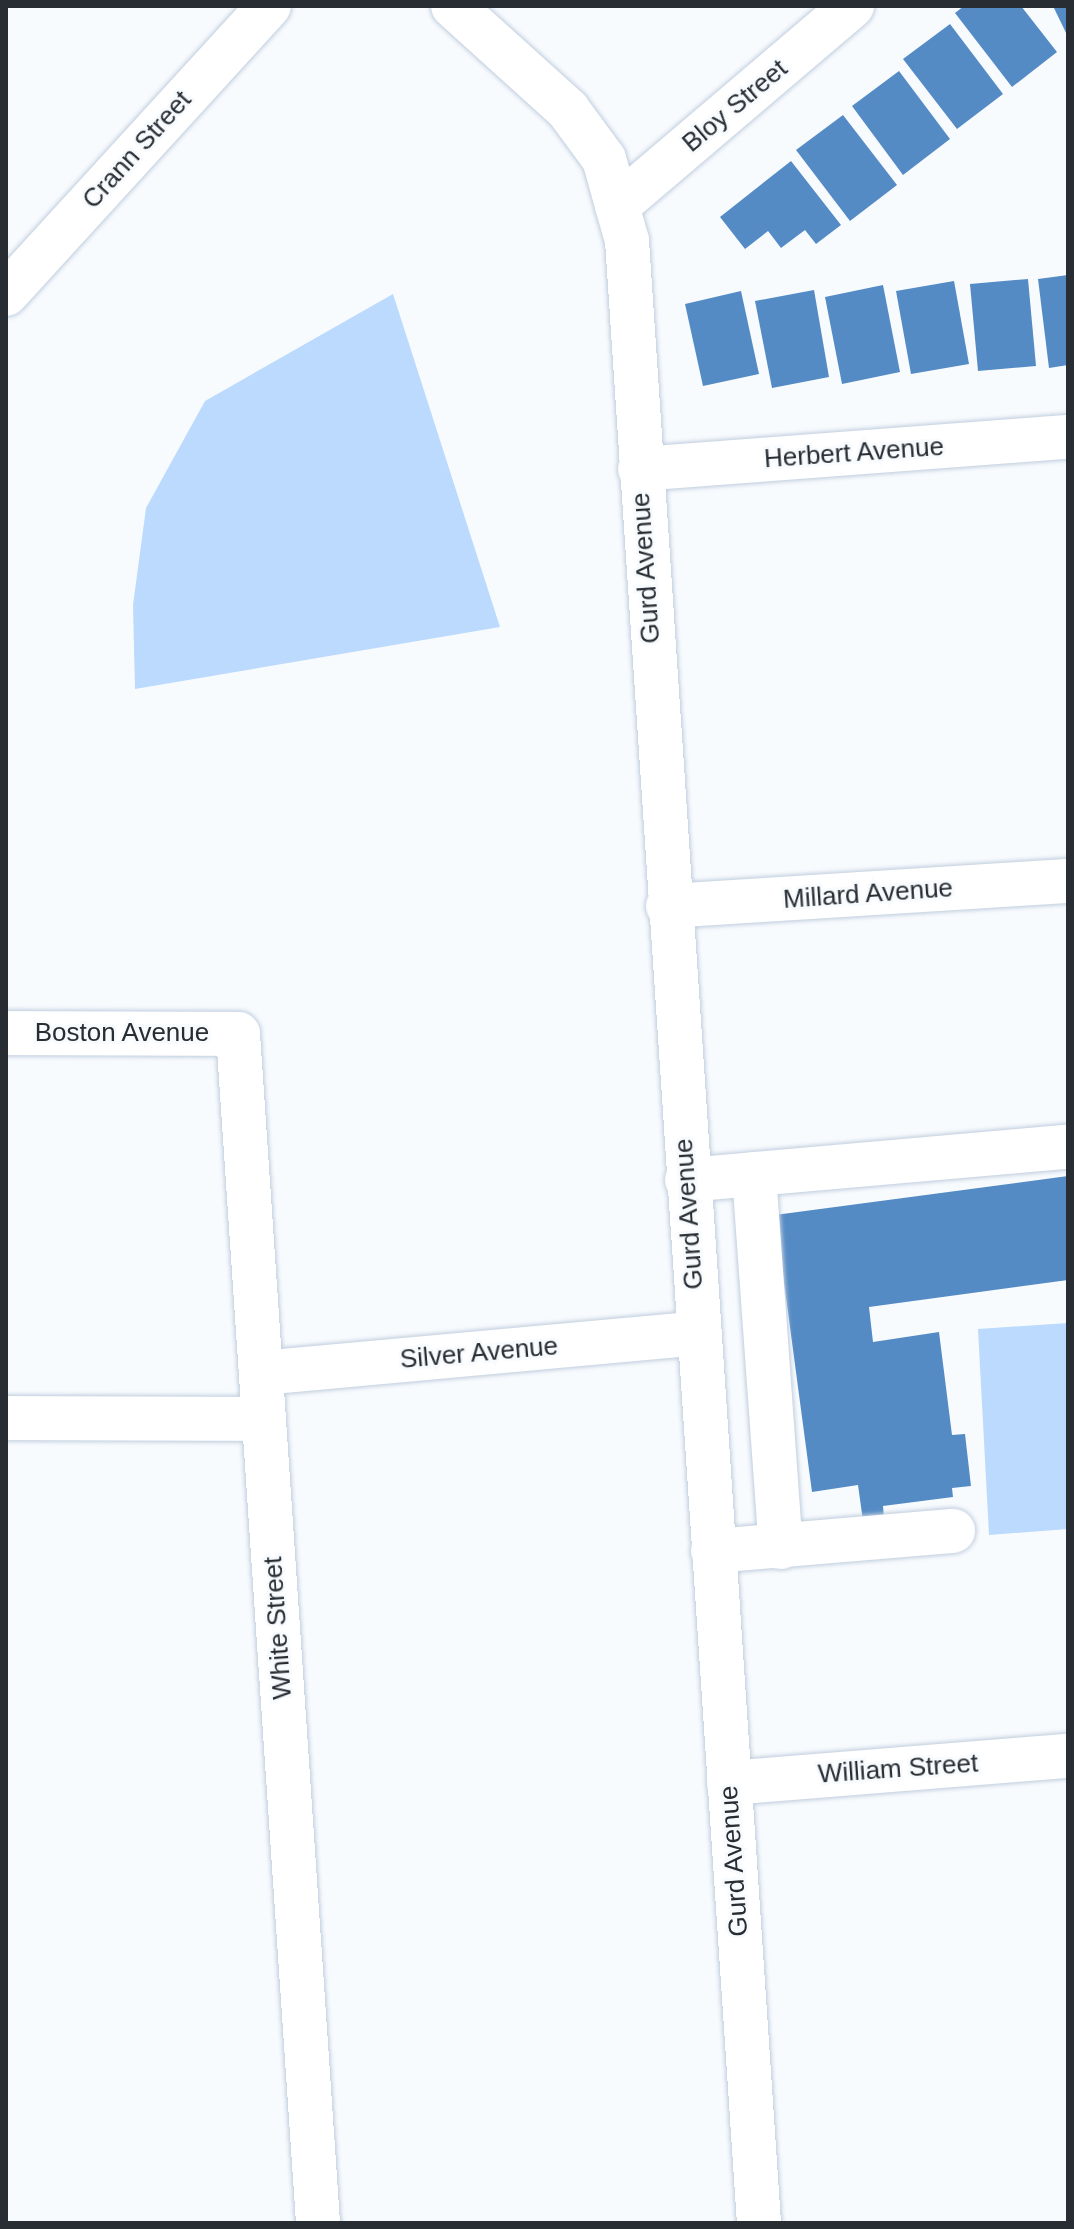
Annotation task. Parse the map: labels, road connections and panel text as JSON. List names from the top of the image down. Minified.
{"streets":{"street":["Bloy Street","Crann Street","Herbert Avenue","Gurd Avenue","Millard Avenue","Boston Avenue","Silver Avenue","White Street","William Street"]},"crossings":[["Bloy Street","Gurd Avenue"],["Herbert Avenue","Gurd Avenue"],["Gurd Avenue","Millard Avenue"],["Gurd Avenue","Silver Avenue"],["Gurd Avenue","William Street"],["Boston Avenue","White Street"],["Silver Avenue","White Street"]]}
